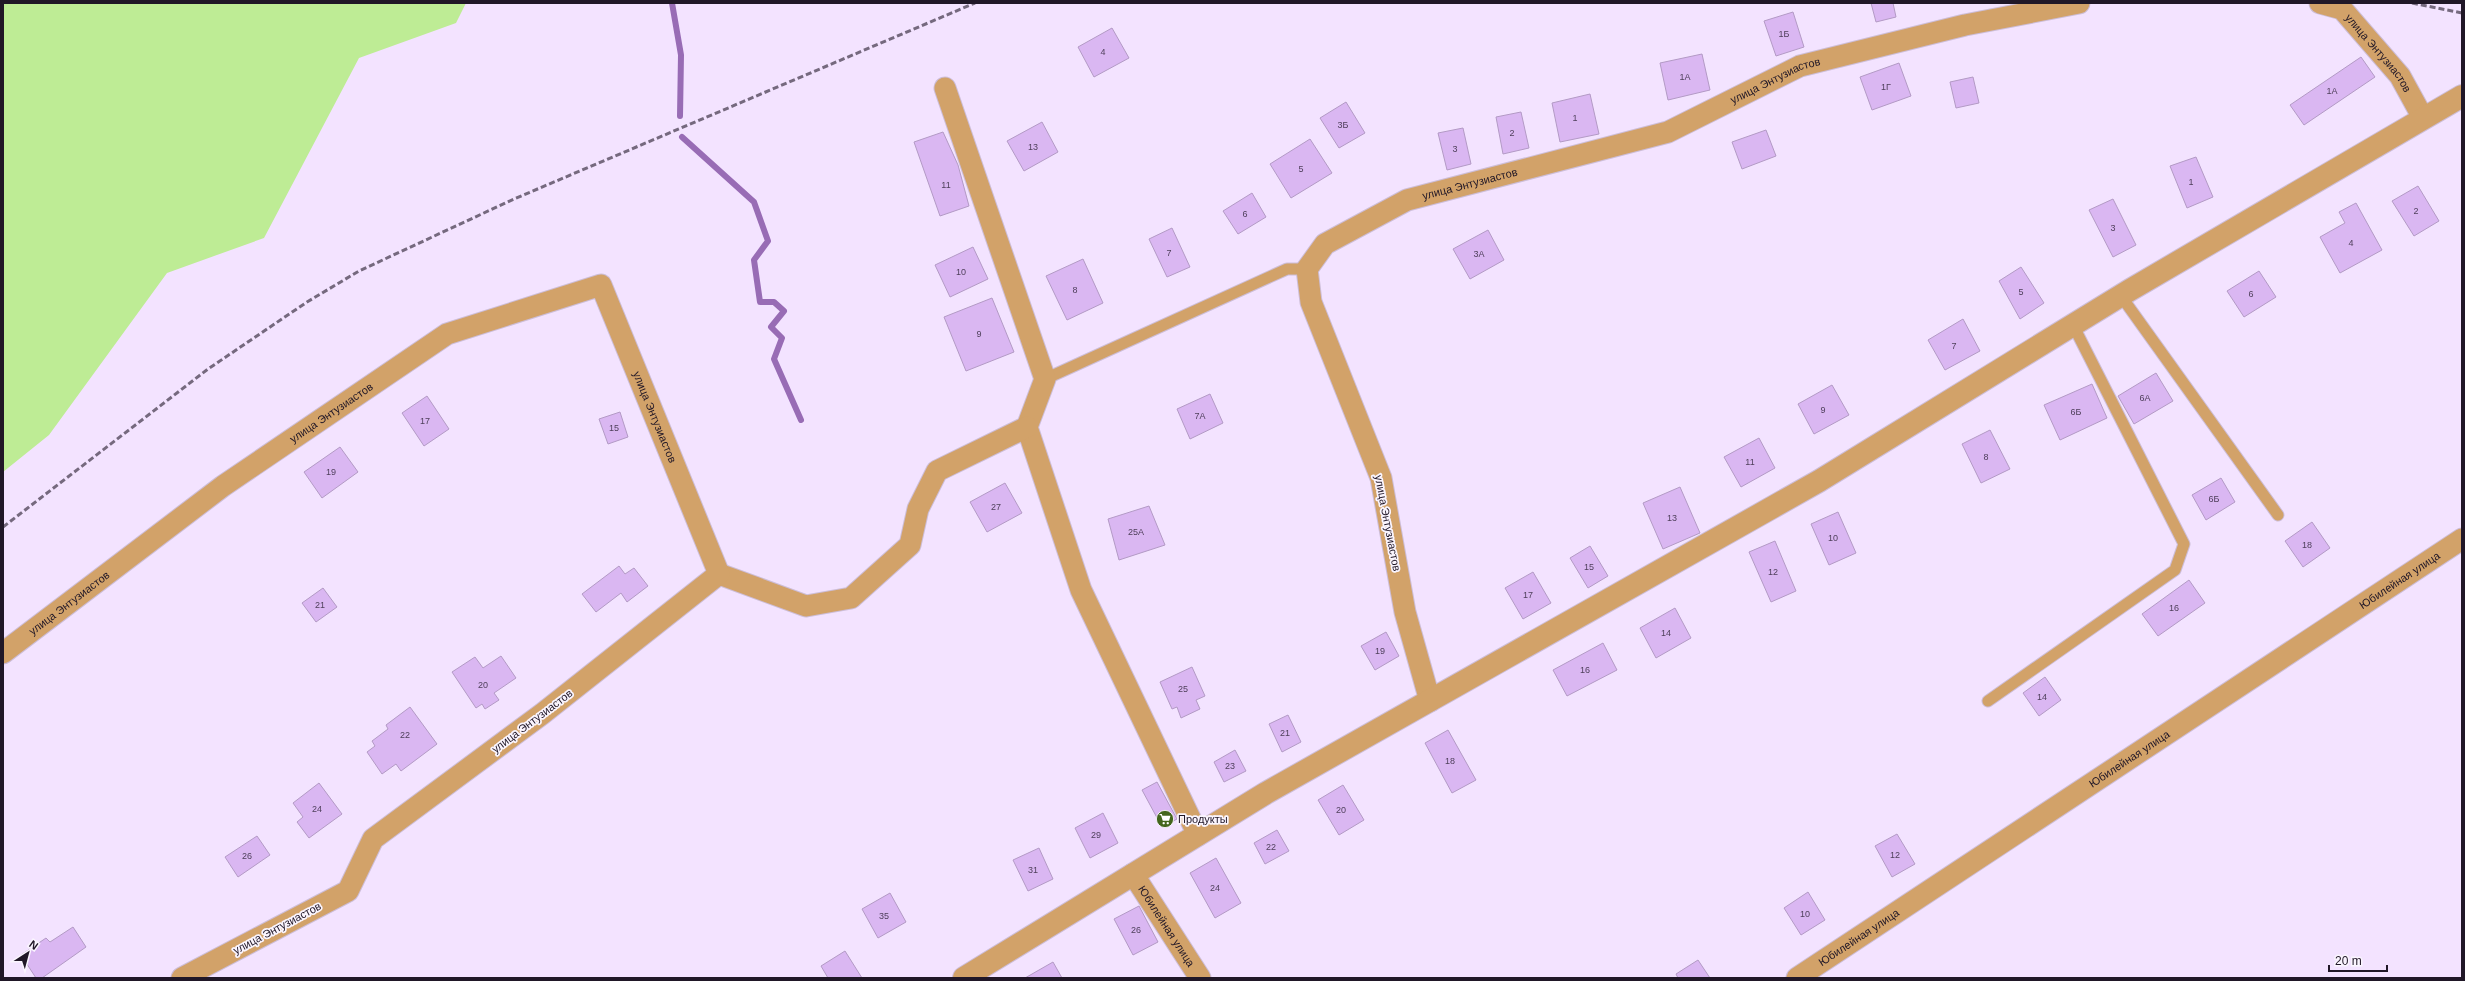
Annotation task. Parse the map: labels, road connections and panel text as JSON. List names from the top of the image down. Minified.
{"streets":{"street":["улица Энтузиастов","Юбилейная улица"]},"places":{"supermarket":["Продукты"]},"house_numbers":["1Б","4","1А","1Г","1А","1","3Б","2","13","3","5","1","11","2","6","3","4","7","3А","10","8","5","6","9","7","6А","9","6Б","7А","17","15","8","11","19","6Б","27","13","25А","10","18","15","12","17","21","16","14","19","16","20","25","14","21","22","18","23","24","20","29","22","12","26","31","24","10","35","26"],"scale_bar":"20 m","north":"top right"}
